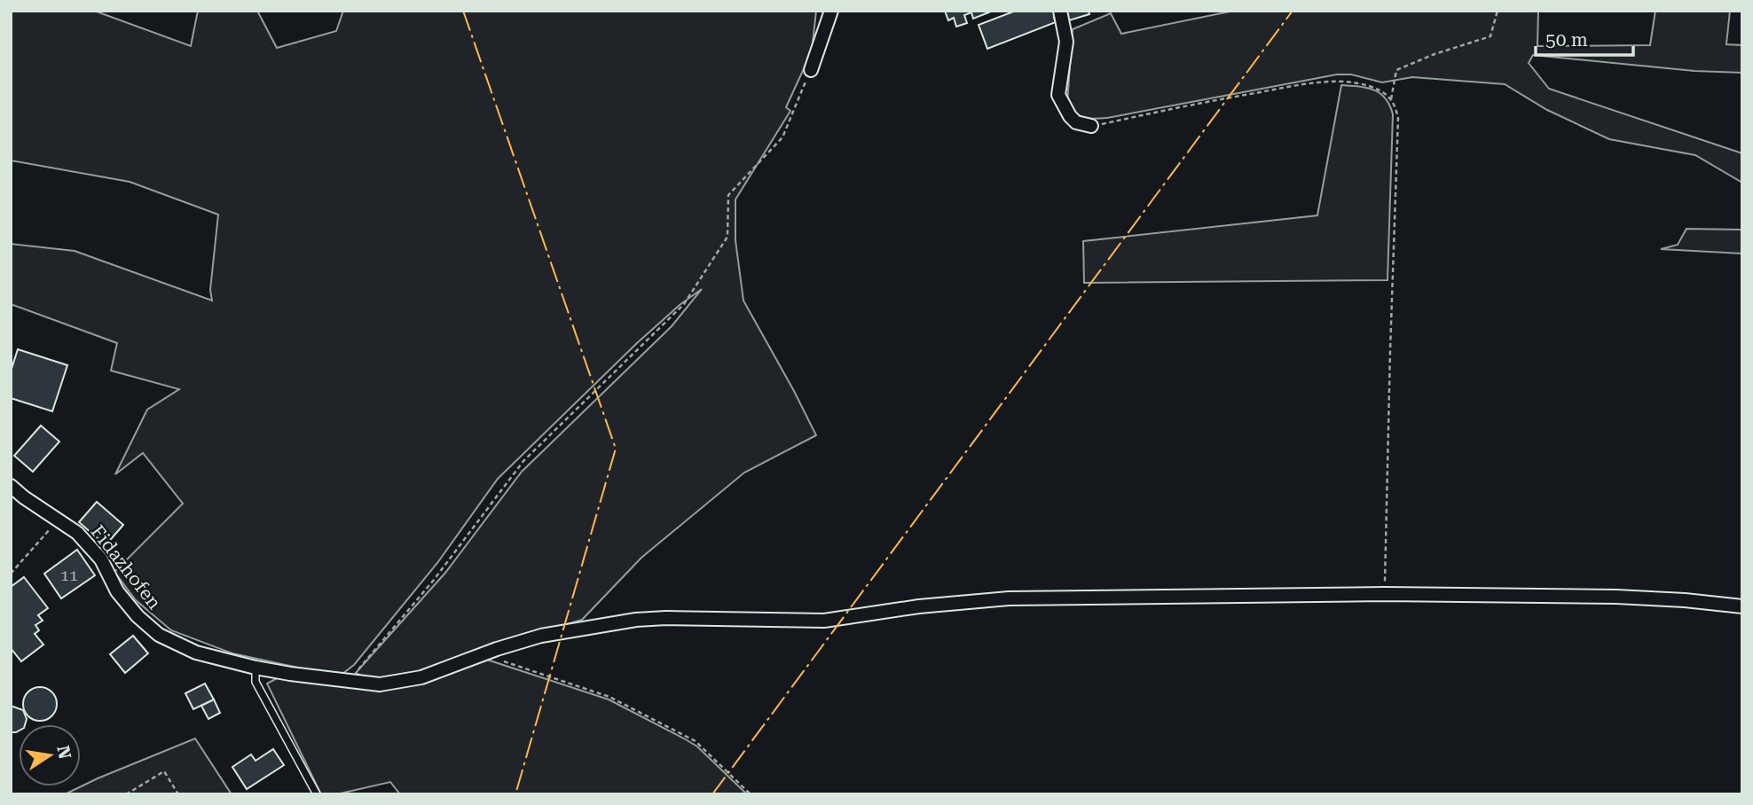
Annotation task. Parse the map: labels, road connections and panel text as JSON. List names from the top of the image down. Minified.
{"streets":{"street":["Fidazhofen"]},"house_numbers":["11"],"scale_bar":"50 m","north":"right"}
